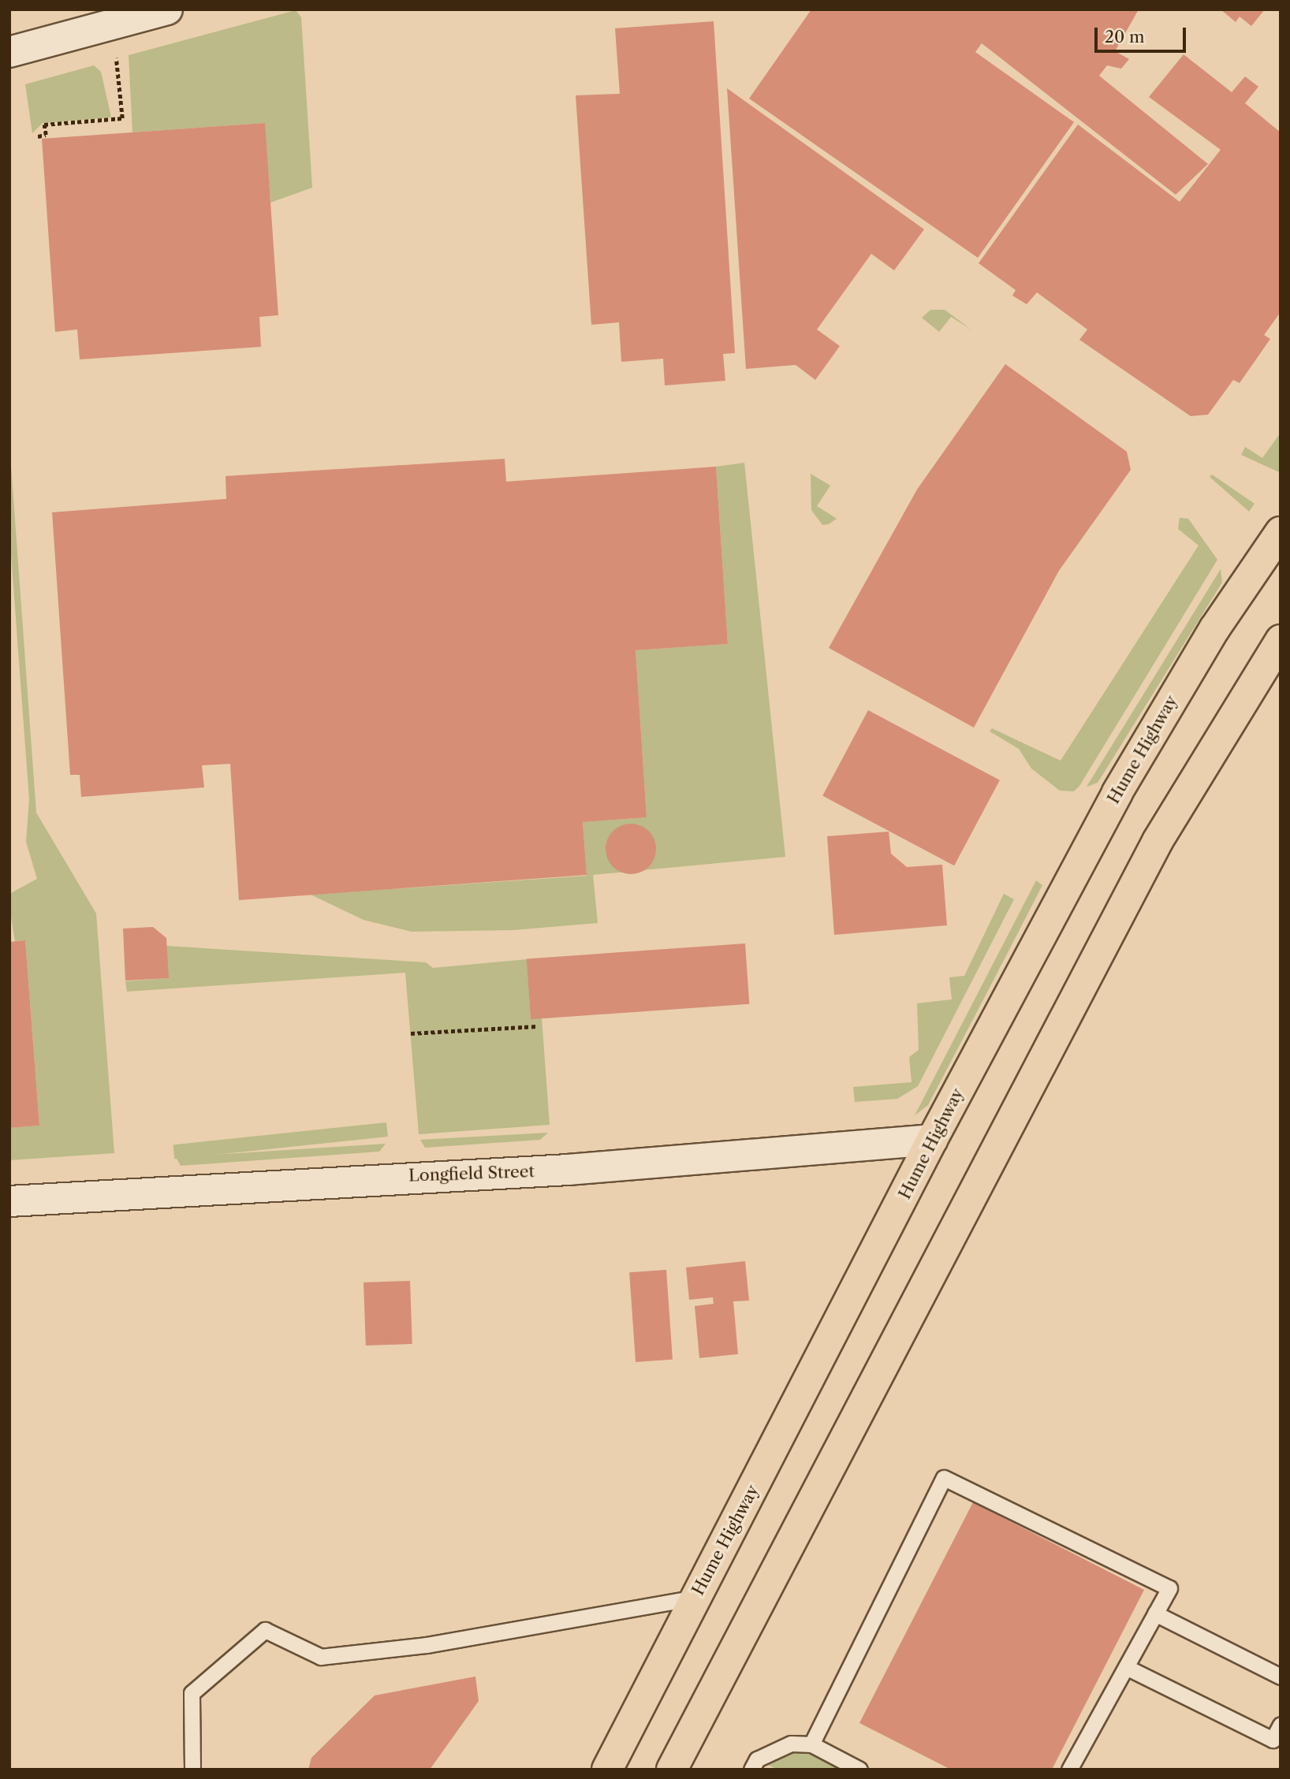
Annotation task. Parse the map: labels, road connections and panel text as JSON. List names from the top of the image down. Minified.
{"streets":{"highway":["Hume Highway"],"street":["Longfield Street"]},"crossings":[["Hume Highway","Longfield Street"]],"scale_bar":"20 m"}
